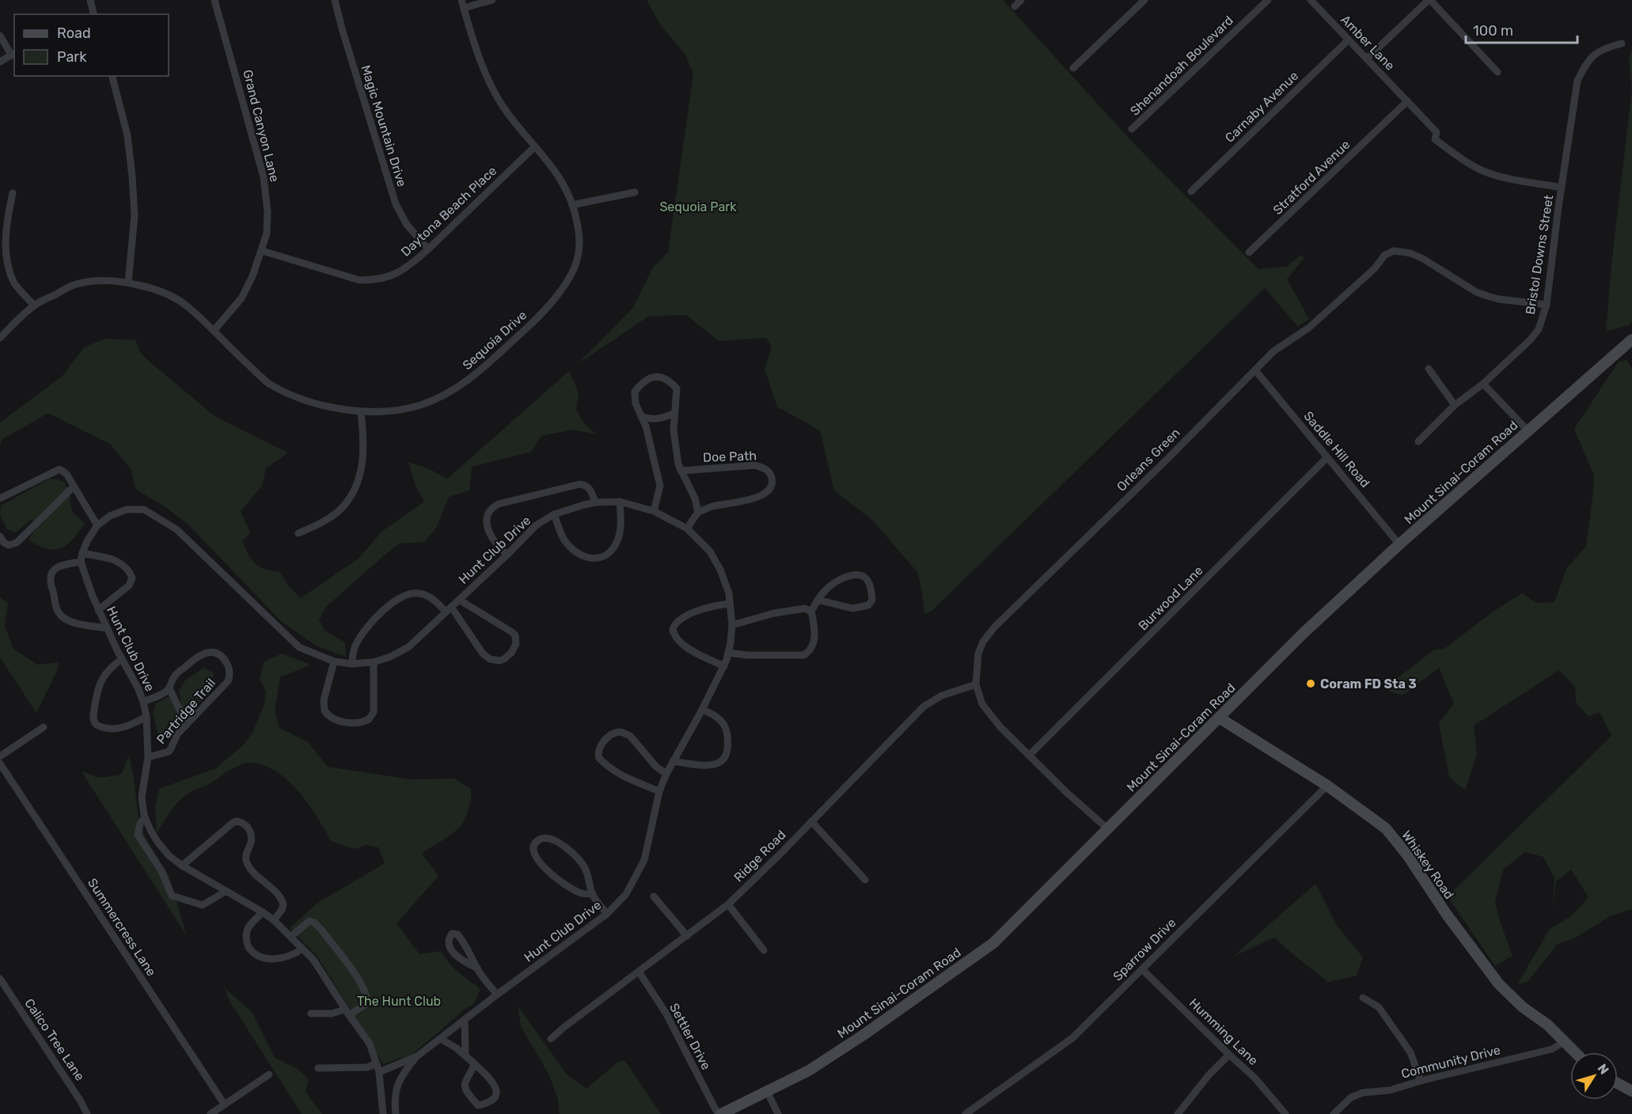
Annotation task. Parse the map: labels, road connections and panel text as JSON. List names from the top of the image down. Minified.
{"streets":{"main road":["Mount Sinai-Coram Road","Whiskey Road"],"street":["Amber Lane","Shenandoah Boulevard","Carnaby Avenue","Grand Canyon Lane","Magic Mountain Drive","Stratford Avenue","Daytona Beach Place","Bristol Downs Street","Sequoia Drive","Saddle Hill Road","Doe Path","Orleans Green","Hunt Club Drive","Burwood Lane","Partridge Trail","Ridge Road","Summercress Lane","Sparrow Drive","Humming Lane","Settler Drive","Calico Tree Lane","Community Drive"]},"crossings":[["Amber Lane","Carnaby Avenue"],["Amber Lane","Stratford Avenue"],["Amber Lane","Bristol Downs Street"],["Grand Canyon Lane","Daytona Beach Place"],["Grand Canyon Lane","Sequoia Drive"],["Magic Mountain Drive","Daytona Beach Place"],["Daytona Beach Place","Sequoia Drive"],["Bristol Downs Street","Orleans Green"],["Saddle Hill Road","Orleans Green"],["Saddle Hill Road","Mount Sinai-Coram Road"],["Saddle Hill Road","Burwood Lane"],["Orleans Green","Mount Sinai-Coram Road"],["Orleans Green","Burwood Lane"],["Orleans Green","Ridge Road"],["Mount Sinai-Coram Road","Whiskey Road"],["Mount Sinai-Coram Road","Settler Drive"],["Hunt Club Drive","Partridge Trail"],["Ridge Road","Settler Drive"],["Whiskey Road","Sparrow Drive"],["Whiskey Road","Community Drive"],["Sparrow Drive","Humming Lane"]],"parks":["Sequoia Park","The Hunt Club"],"places":["Coram FD Sta 3"],"legend":["Road","Park"],"scale_bar":"100 m","north":"top right"}
